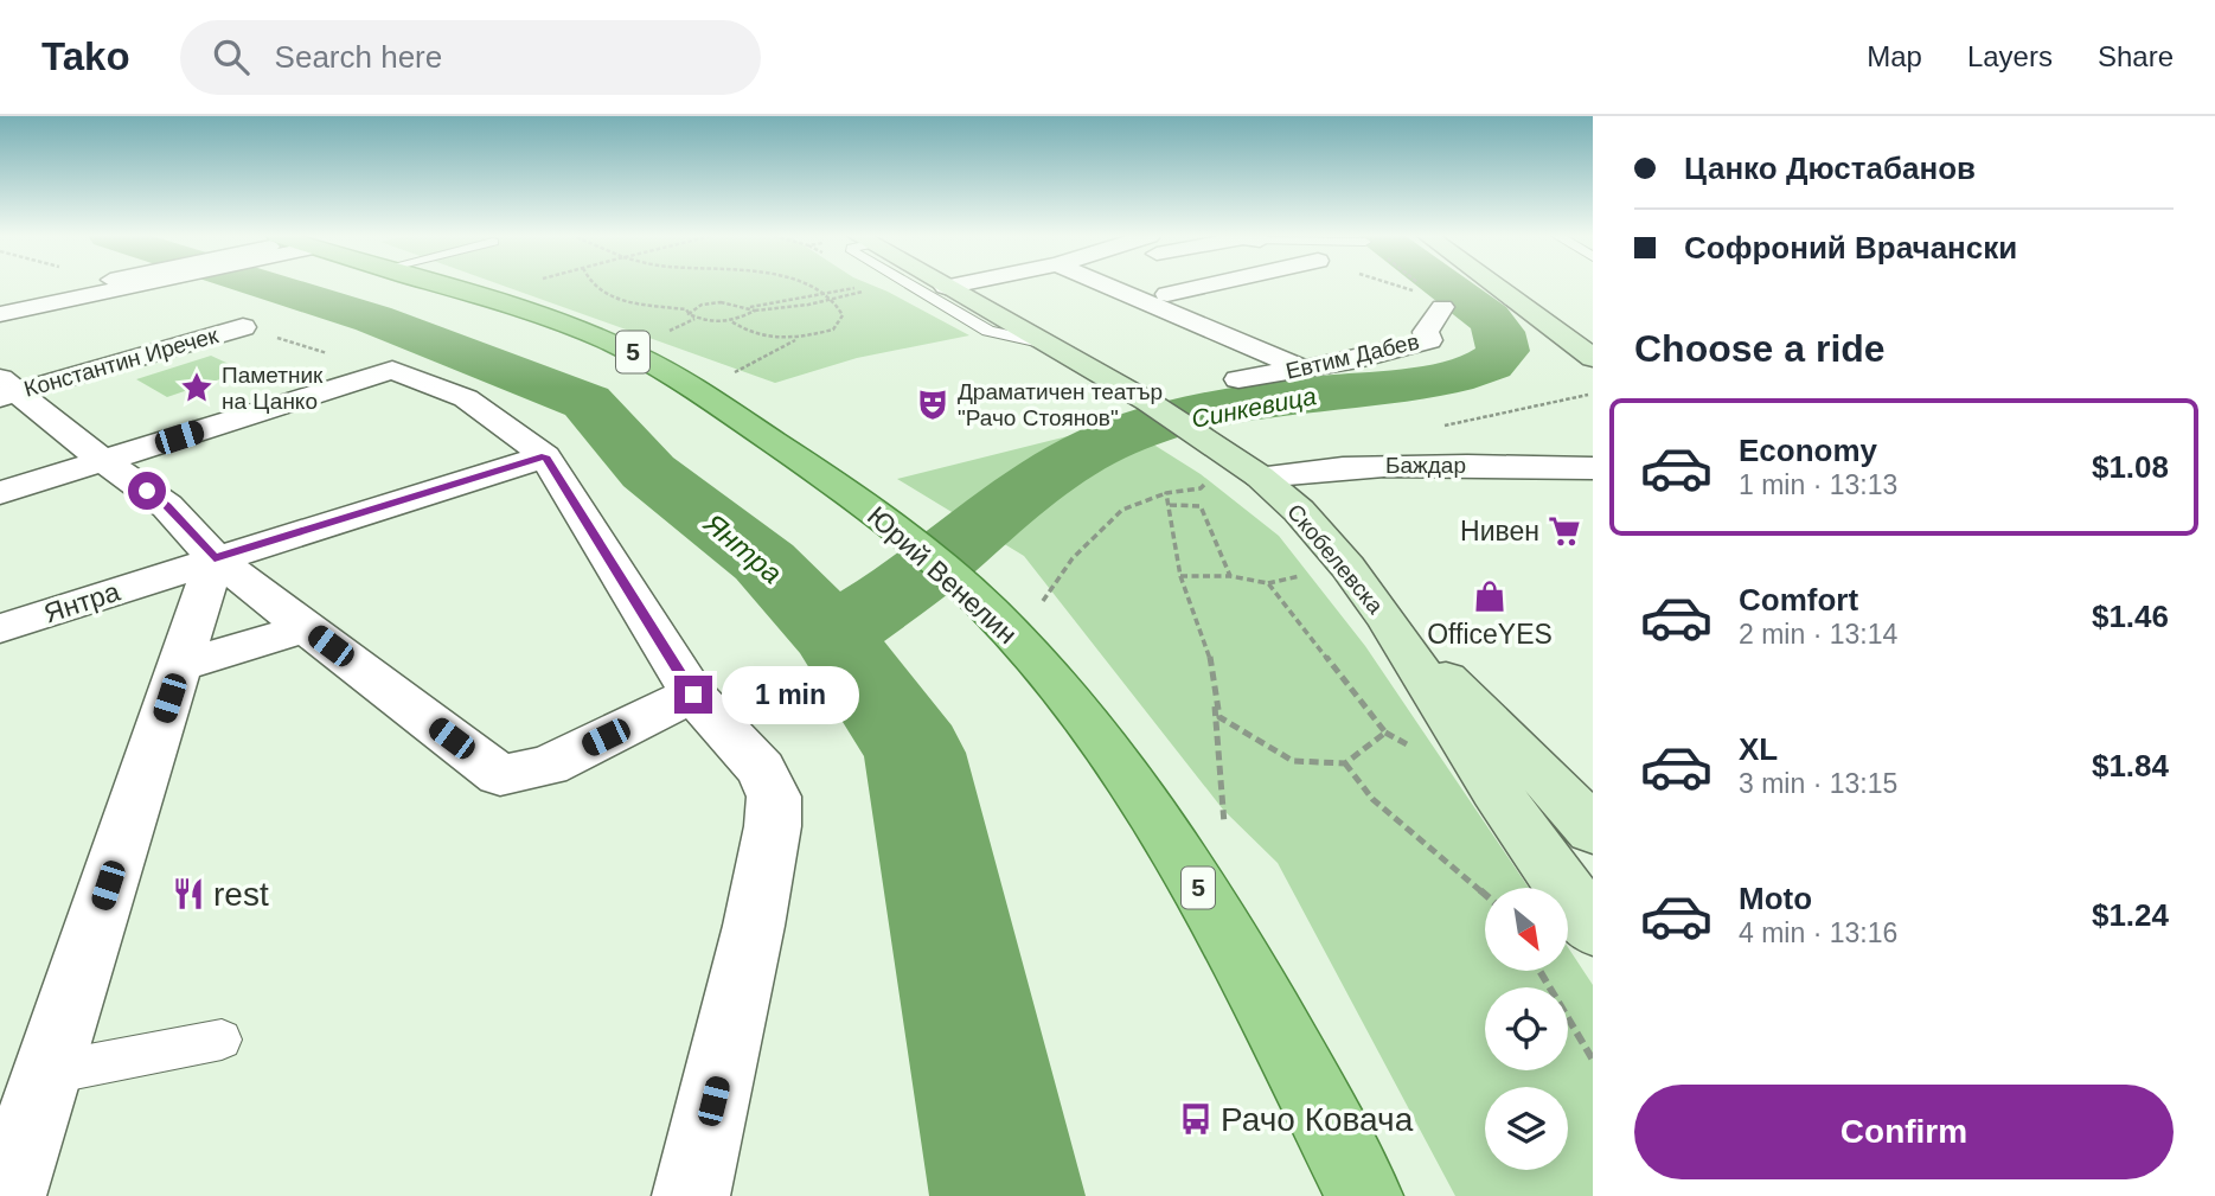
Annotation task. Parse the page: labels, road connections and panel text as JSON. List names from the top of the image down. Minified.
{"streets":{"main road":["5","Скобелевска","Юрий Венелин"],"street":["Евтим Дабев","Константин Иречек","Баждар","Янтра"]},"crossings":[["Баждар","Скобелевска"]],"water":["Синкевица","Янтра"],"places":{"place":["Паметник на Цанко"],"theatre":["Драматичен театър \"Рачо Стоянов\""],"supermarket":["Нивен"],"shop":["OfficeYES"],"restaurant":["rest"],"bus stop":["Рачо Ковача"]},"north":"bottom right","page":{"header":"Tako","search":"Search here","nav":["Map","Layers","Share"],"banner":["Цанко Дюстабанов","Софроний Врачански"],"heading":"Choose a ride","list":[{"name":"Economy","note":"1 min · 13:13","value":"$1.08"},{"name":"Comfort","note":"2 min · 13:14","value":"$1.46"},{"name":"XL","note":"3 min · 13:15","value":"$1.84"},{"name":"Moto","note":"4 min · 13:16","value":"$1.24"}],"bubble":"1 min","buttons":"Confirm"}}
